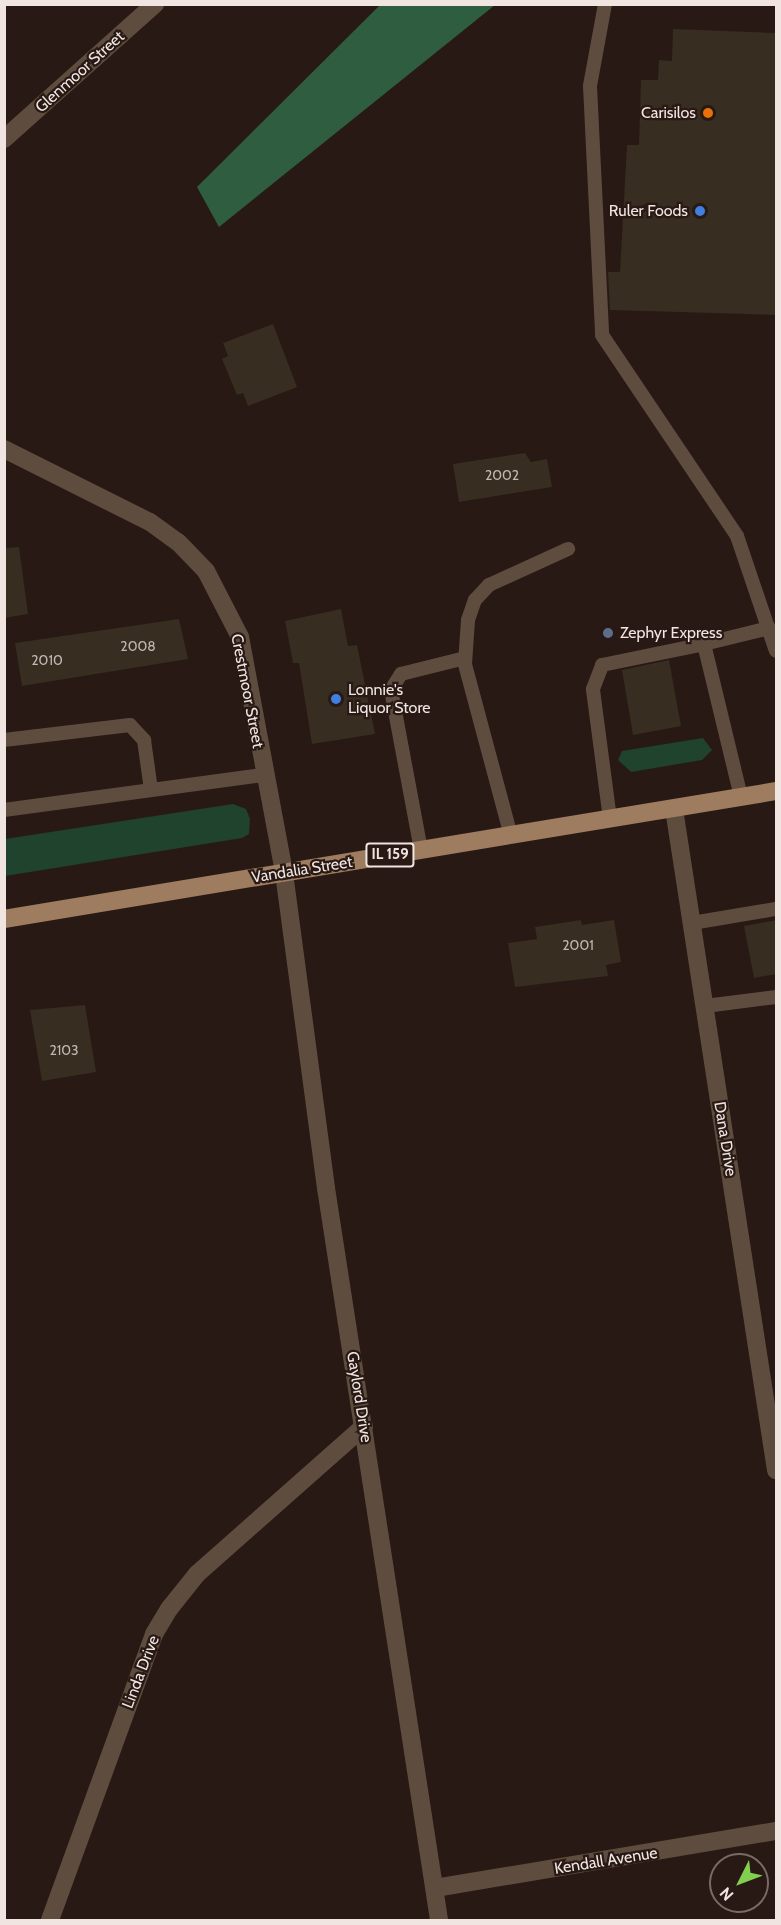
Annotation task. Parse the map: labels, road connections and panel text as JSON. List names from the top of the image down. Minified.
{"streets":{"main road":["IL 159","Vandalia Street"],"street":["Glenmoor Street","Crestmoor Street","Dana Drive","Gaylord Drive","Linda Drive","Kendall Avenue"]},"crossings":[["Crestmoor Street","Vandalia Street"],["Crestmoor Street","Gaylord Drive"],["Vandalia Street","Dana Drive"],["Vandalia Street","Gaylord Drive"],["Gaylord Drive","Linda Drive"],["Gaylord Drive","Kendall Avenue"]],"places":["Carisilos","Ruler Foods","Zephyr Express","Lonnie's Liquor Store"],"house_numbers":["2002","2008","2010","2001","2103"],"north":"bottom left"}
